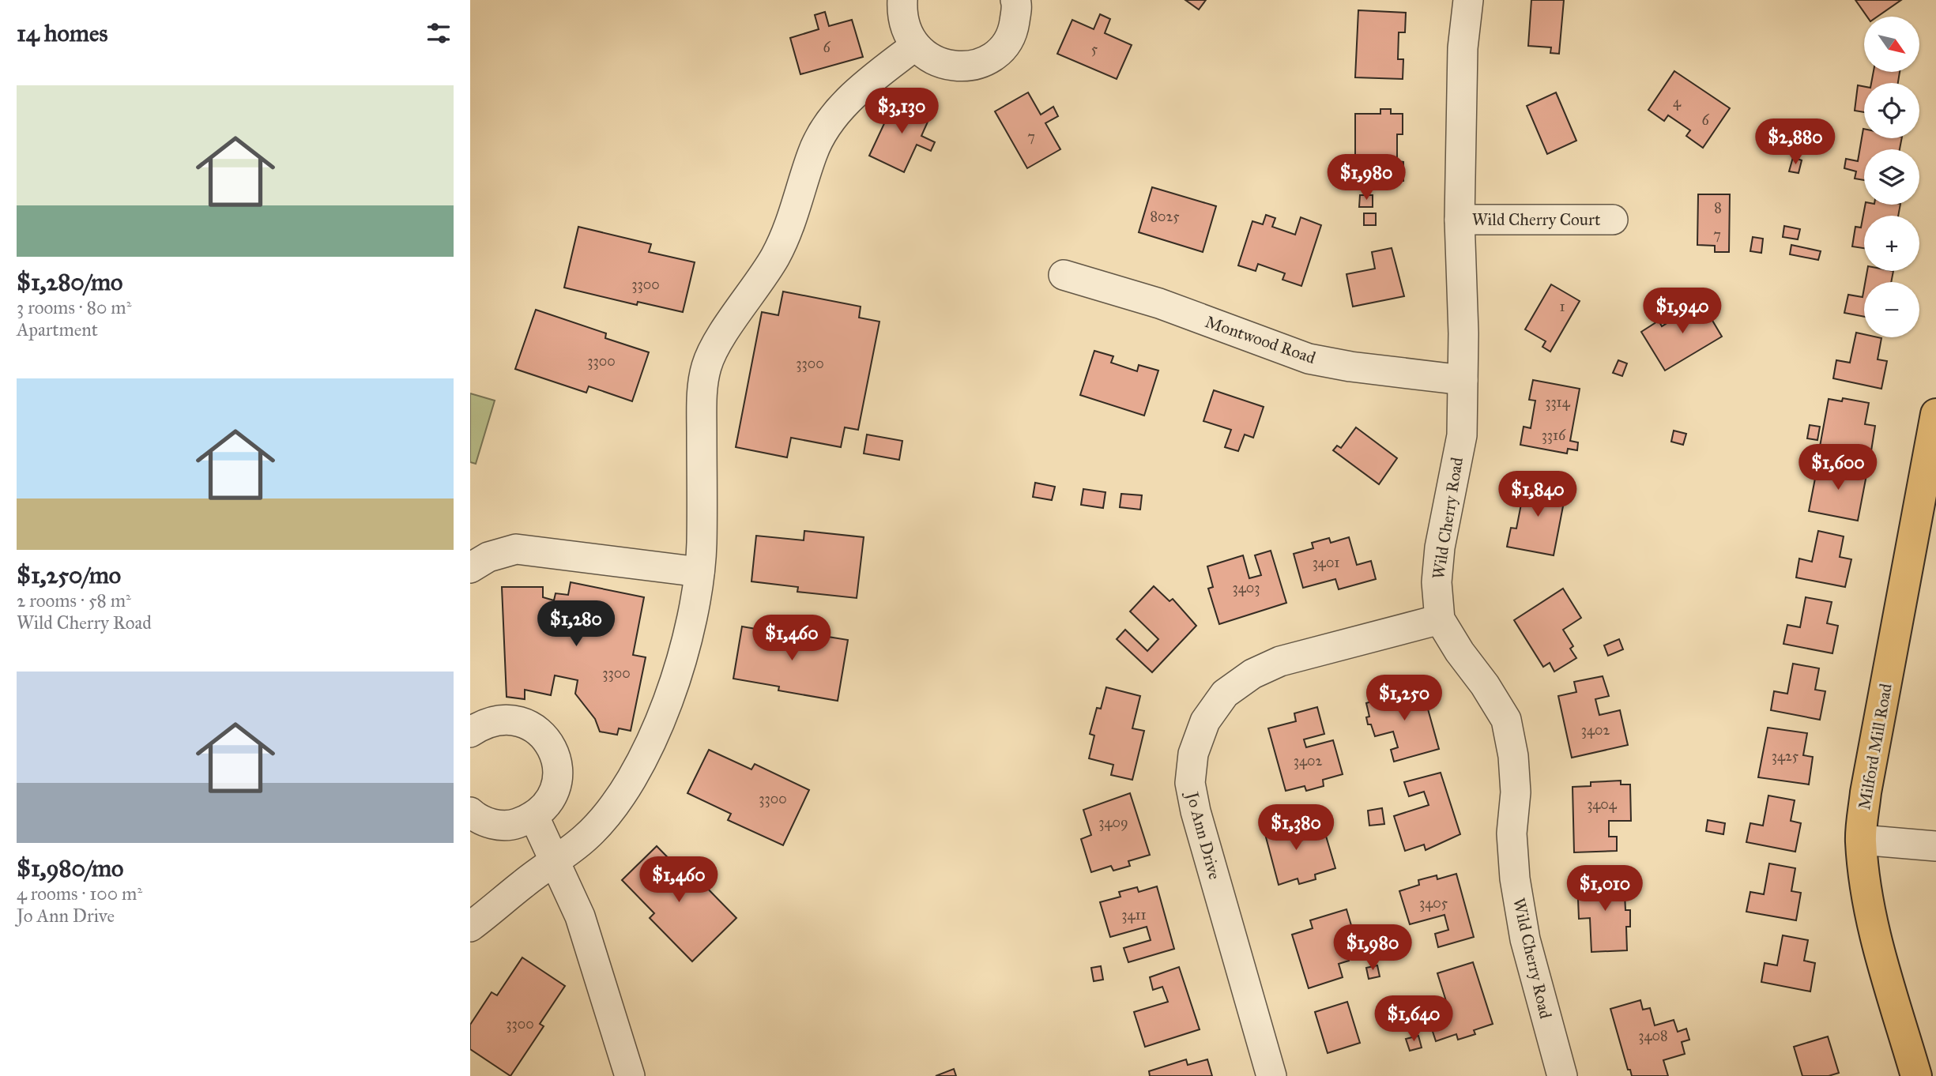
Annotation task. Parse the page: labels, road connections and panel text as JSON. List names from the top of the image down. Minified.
{"streets":{"main road":["Milford Mill Road"],"street":["Wild Cherry Court","Montwood Road","Wild Cherry Road","Jo Ann Drive"]},"crossings":[["Wild Cherry Court","Wild Cherry Road"],["Montwood Road","Wild Cherry Road"],["Wild Cherry Road","Jo Ann Drive"]],"house_numbers":["6","5","4","6","7","8","8025","7","3300","1","3300","3300","3314","3316","3401","3403","3300","3402","3425","3402","3300","3404","3409","3405","3411","3300","3408"],"north":"bottom right","page":{"heading":"14 homes","map_buttons":["+","−"],"list":[{"name":"$1,280/mo","note":"3 rooms · 80 m² · Apartment"},{"name":"$1,250/mo","note":"2 rooms · 58 m² · Wild Cherry Road"},{"name":"$1,980/mo","note":"4 rooms · 100 m² · Jo Ann Drive"}],"price":["$3,130","$2,880","$1,980","$1,940","$1,600","$1,840","$1,280","$1,460","$1,250","$1,380","$1,460","$1,010","$1,980","$1,640"]}}
